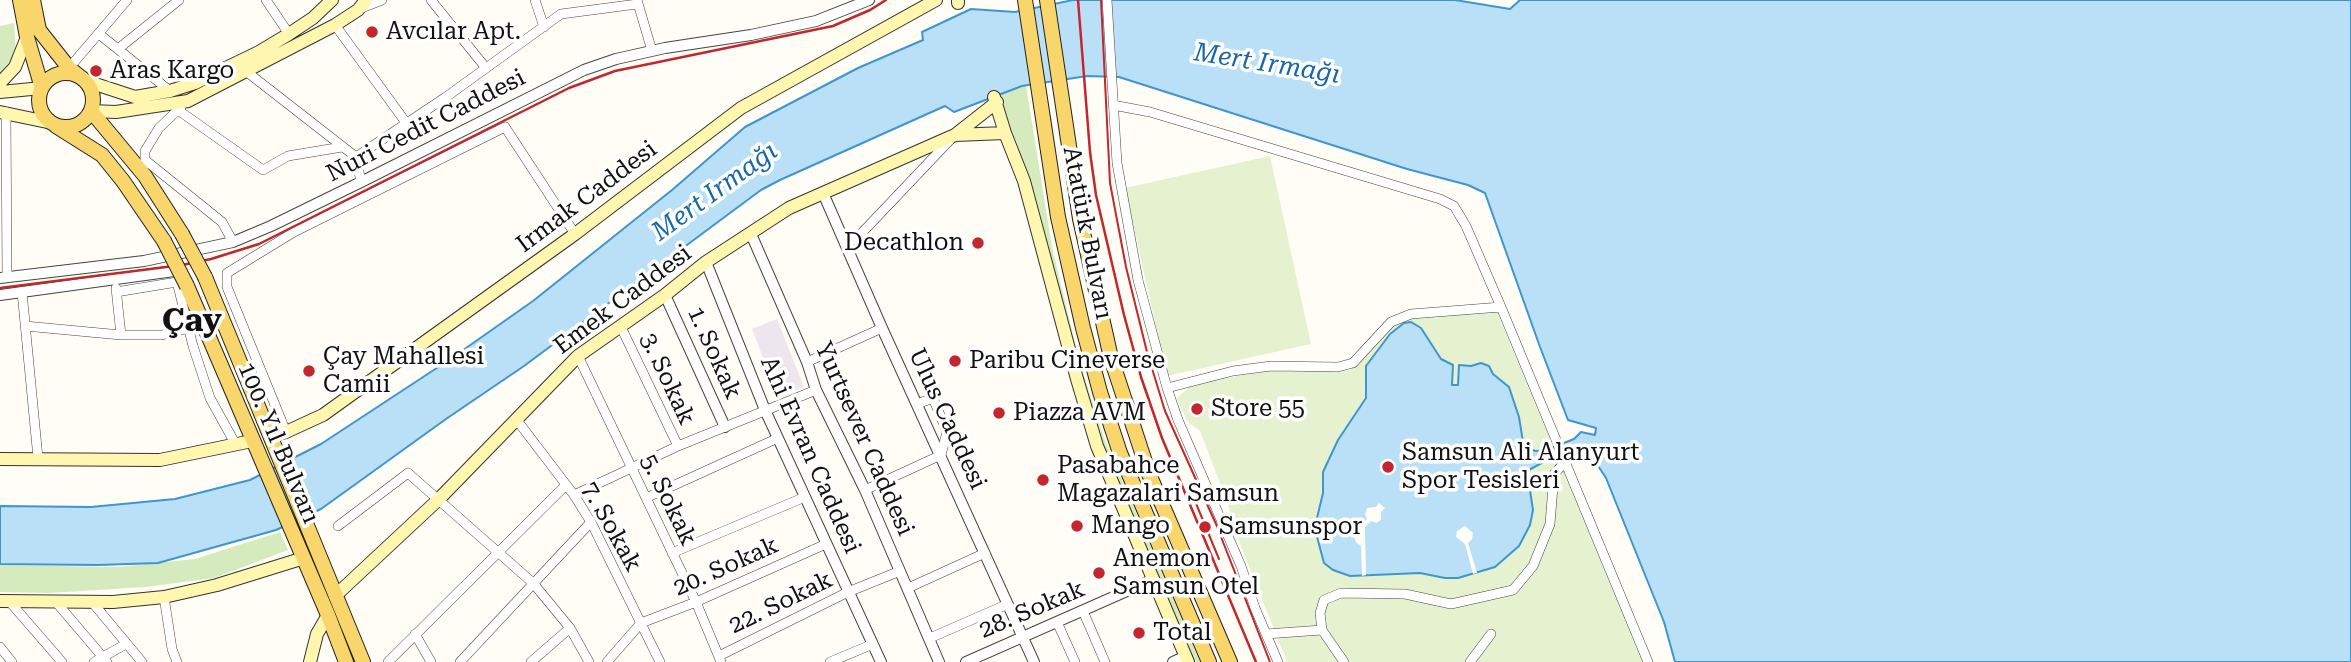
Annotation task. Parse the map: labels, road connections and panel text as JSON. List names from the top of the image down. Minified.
{"streets":{"main road":["Irmak Caddesi","Atatürk Bulvarı","Emek Caddesi","100. Yıl Bulvarı"],"street":["Nuri Cedit Caddesi","1. Sokak","3. Sokak","Ulus Caddesi","Yurtsever Caddesi","Ahi Evran Caddesi","5. Sokak","7. Sokak","20. Sokak","22. Sokak","28. Sokak"]},"crossings":[["Nuri Cedit Caddesi","Irmak Caddesi"],["Irmak Caddesi","100. Yıl Bulvarı"],["Emek Caddesi","1. Sokak"],["Emek Caddesi","3. Sokak"],["Emek Caddesi","Ulus Caddesi"],["Emek Caddesi","Yurtsever Caddesi"],["Emek Caddesi","100. Yıl Bulvarı"],["Emek Caddesi","Ahi Evran Caddesi"],["Emek Caddesi","5. Sokak"],["Emek Caddesi","7. Sokak"],["Ulus Caddesi","28. Sokak"],["Yurtsever Caddesi","22. Sokak"],["Ahi Evran Caddesi","20. Sokak"],["Ahi Evran Caddesi","22. Sokak"],["5. Sokak","20. Sokak"],["5. Sokak","22. Sokak"],["7. Sokak","20. Sokak"]],"districts":["Çay"],"water":["Mert Irmağı"],"places":["Avcılar Apt.","Aras Kargo","Decathlon","Paribu Cineverse","Çay Mahallesi Camii","Store 55","Piazza AVM","Samsun Ali Alanyurt Spor Tesisleri","Pasabahce Magazalari Samsun","Mango","Samsunspor","Anemon Samsun Otel","Total"]}
